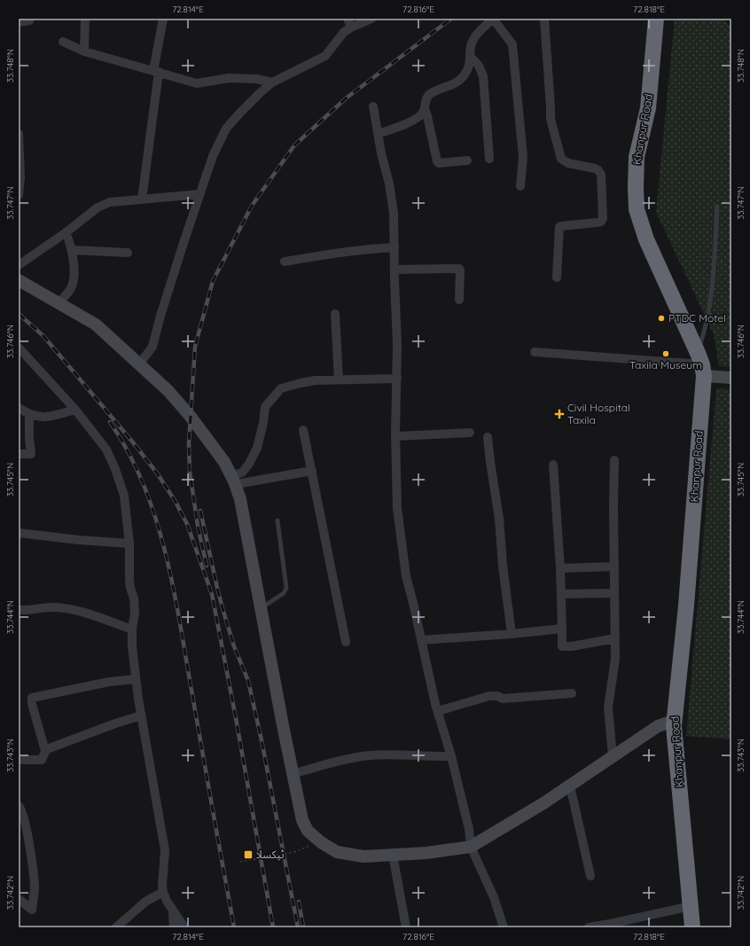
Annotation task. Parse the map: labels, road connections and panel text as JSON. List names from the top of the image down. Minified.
{"streets":{"highway":["Khanpur Road"]},"places":{"other":["PTDC Motel","Taxila Museum"],"health":["Civil Hospital Taxila"],"transit":["ٹیکسلا"]},"coordinates":["72.814°E","72.816°E","72.818°E","33.748°N","33.747°N","33.746°N","33.745°N","33.744°N","33.743°N","33.742°N"]}
